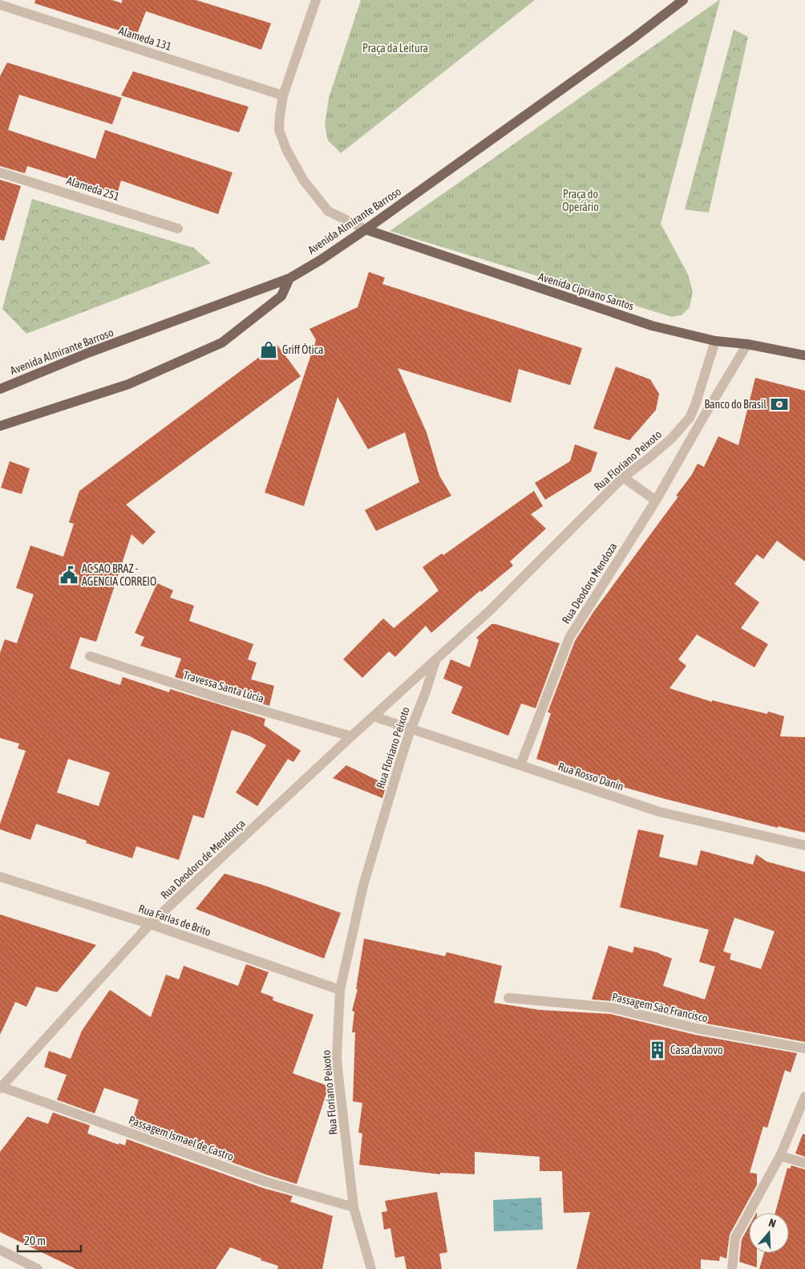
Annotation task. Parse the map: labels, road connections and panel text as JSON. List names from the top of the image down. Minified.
{"streets":{"main road":["Avenida Almirante Barroso","Avenida Cipriano Santos"],"street":["Alameda 131","Alameda 251","Rua Floriano Peixoto","Rua Deodoro Mendoza","Travessa Santa Lúcia","Rua Rosso Danin","Rua Deodoro de Mendonça","Rua Farias de Brito","Passagem São Francisco","Passagem Ismael de Castro"]},"crossings":[["Avenida Almirante Barroso","Avenida Cipriano Santos"],["Avenida Cipriano Santos","Rua Floriano Peixoto"],["Avenida Cipriano Santos","Rua Deodoro Mendoza"],["Rua Floriano Peixoto","Rua Rosso Danin"],["Rua Floriano Peixoto","Rua Deodoro de Mendonça"],["Rua Floriano Peixoto","Rua Farias de Brito"],["Rua Floriano Peixoto","Passagem Ismael de Castro"],["Rua Deodoro Mendoza","Rua Rosso Danin"],["Travessa Santa Lúcia","Rua Deodoro de Mendonça"],["Rua Rosso Danin","Rua Deodoro de Mendonça"],["Rua Deodoro de Mendonça","Rua Farias de Brito"],["Rua Deodoro de Mendonça","Passagem Ismael de Castro"]],"parks":["Praça da Leitura","Praça do Operário"],"places":{"shop":["Griff Ótica"],"bank":["Banco do Brasil"],"public building":["AC SAO BRAZ - AGENCIA CORREIO"],"building":["Casa da vovo"]},"scale_bar":"20 m","north":"top"}
